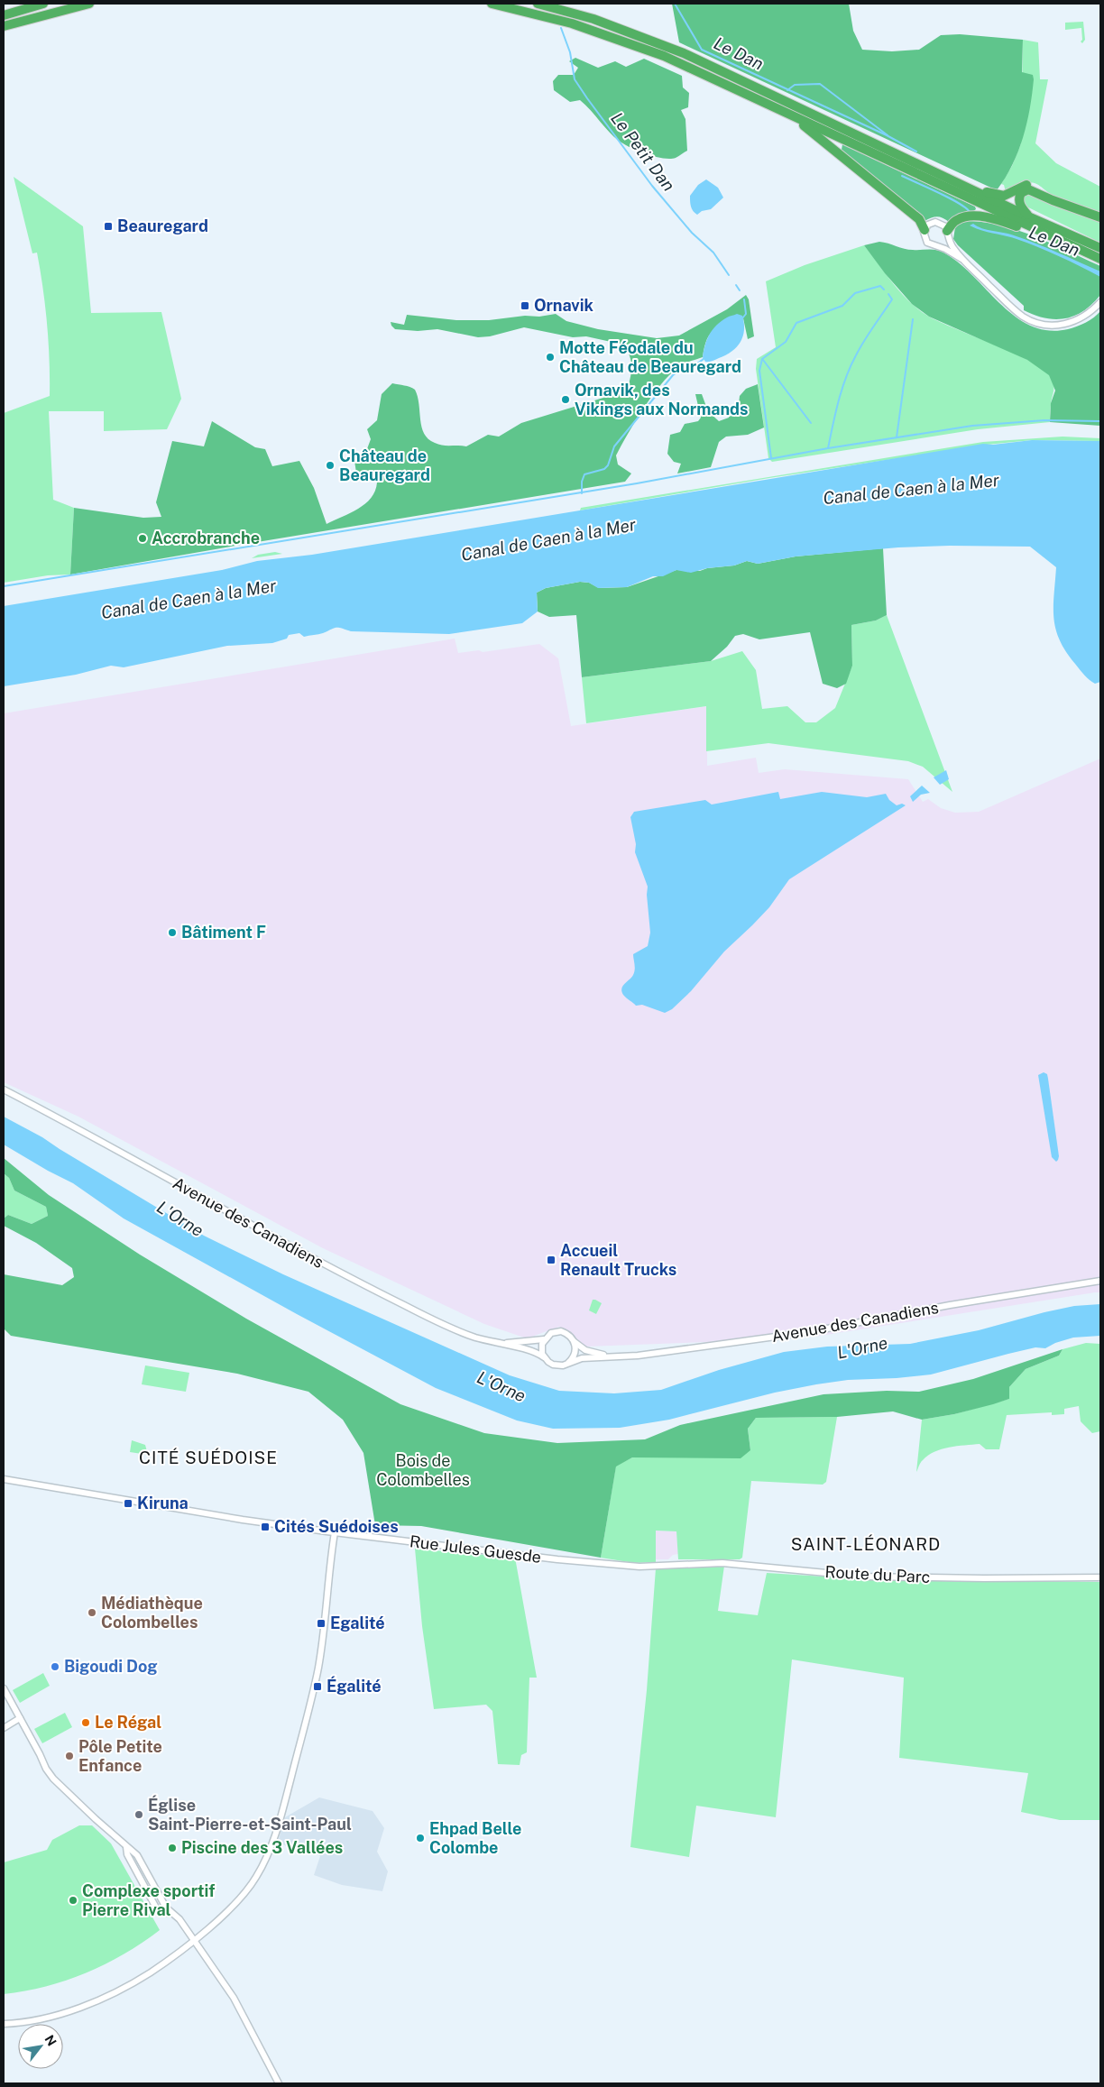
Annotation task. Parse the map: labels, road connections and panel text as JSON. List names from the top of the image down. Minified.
{"streets":{"street":["Avenue des Canadiens","Rue Jules Guesde","Route du Parc"]},"crossings":[["Rue Jules Guesde","Route du Parc"]],"districts":["CITÉ SUÉDOISE","SAINT-LÉONARD"],"water":["Le Dan","Le Petit Dan","Canal de Caen à la Mer","L'Orne"],"parks":["Bois de Colombelles"],"places":{"transit":["Beauregard","Ornavik","Accueil Renault Trucks","Kiruna","Cités Suédoises","Egalité","Égalité"],"other":["Motte Féodale du Château de Beauregard","Ornavik, des Vikings aux Normands","Château de Beauregard","Accrobranche","Bâtiment F","Médiathèque Colombelles","Bigoudi Dog","Le Régal","Pôle Petite Enfance","Église Saint-Pierre-et-Saint-Paul","Ehpad Belle Colombe","Piscine des 3 Vallées","Complexe sportif Pierre Rival"]},"north":"top right"}
